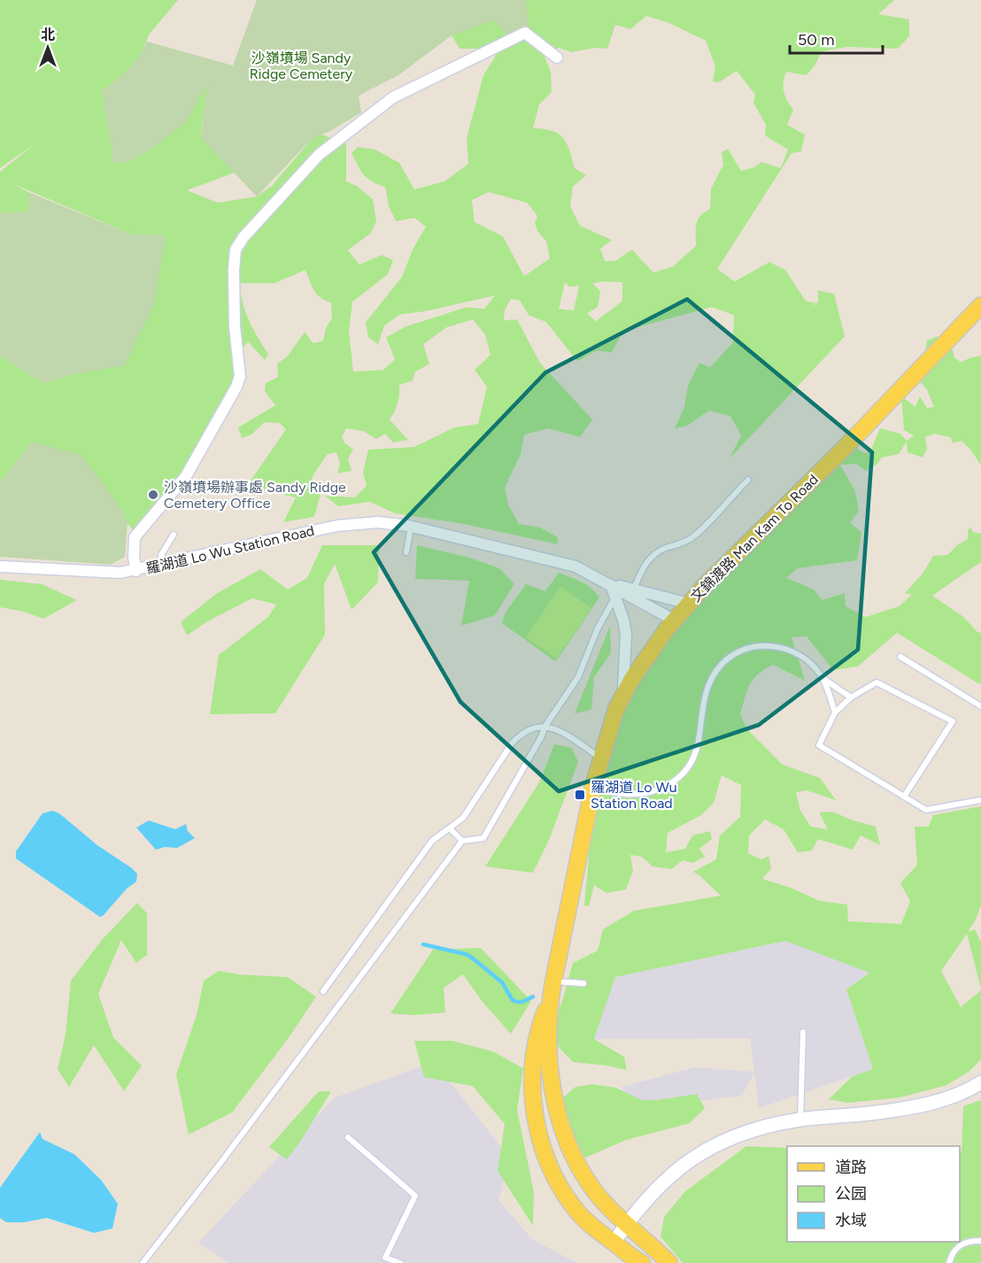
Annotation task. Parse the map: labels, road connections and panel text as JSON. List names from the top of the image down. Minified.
{"streets":{"main road":["文錦渡路 Man Kam To Road"],"street":["羅湖道 Lo Wu Station Road"]},"crossings":[["文錦渡路 Man Kam To Road","羅湖道 Lo Wu Station Road"]],"parks":["沙嶺墳場 Sandy Ridge Cemetery"],"places":{"other":["沙嶺墳場辦事處 Sandy Ridge Cemetery Office"],"transit":["羅湖道 Lo Wu Station Road"]},"legend":["道路","公园","水域"],"scale_bar":"50 m","north":"top"}
